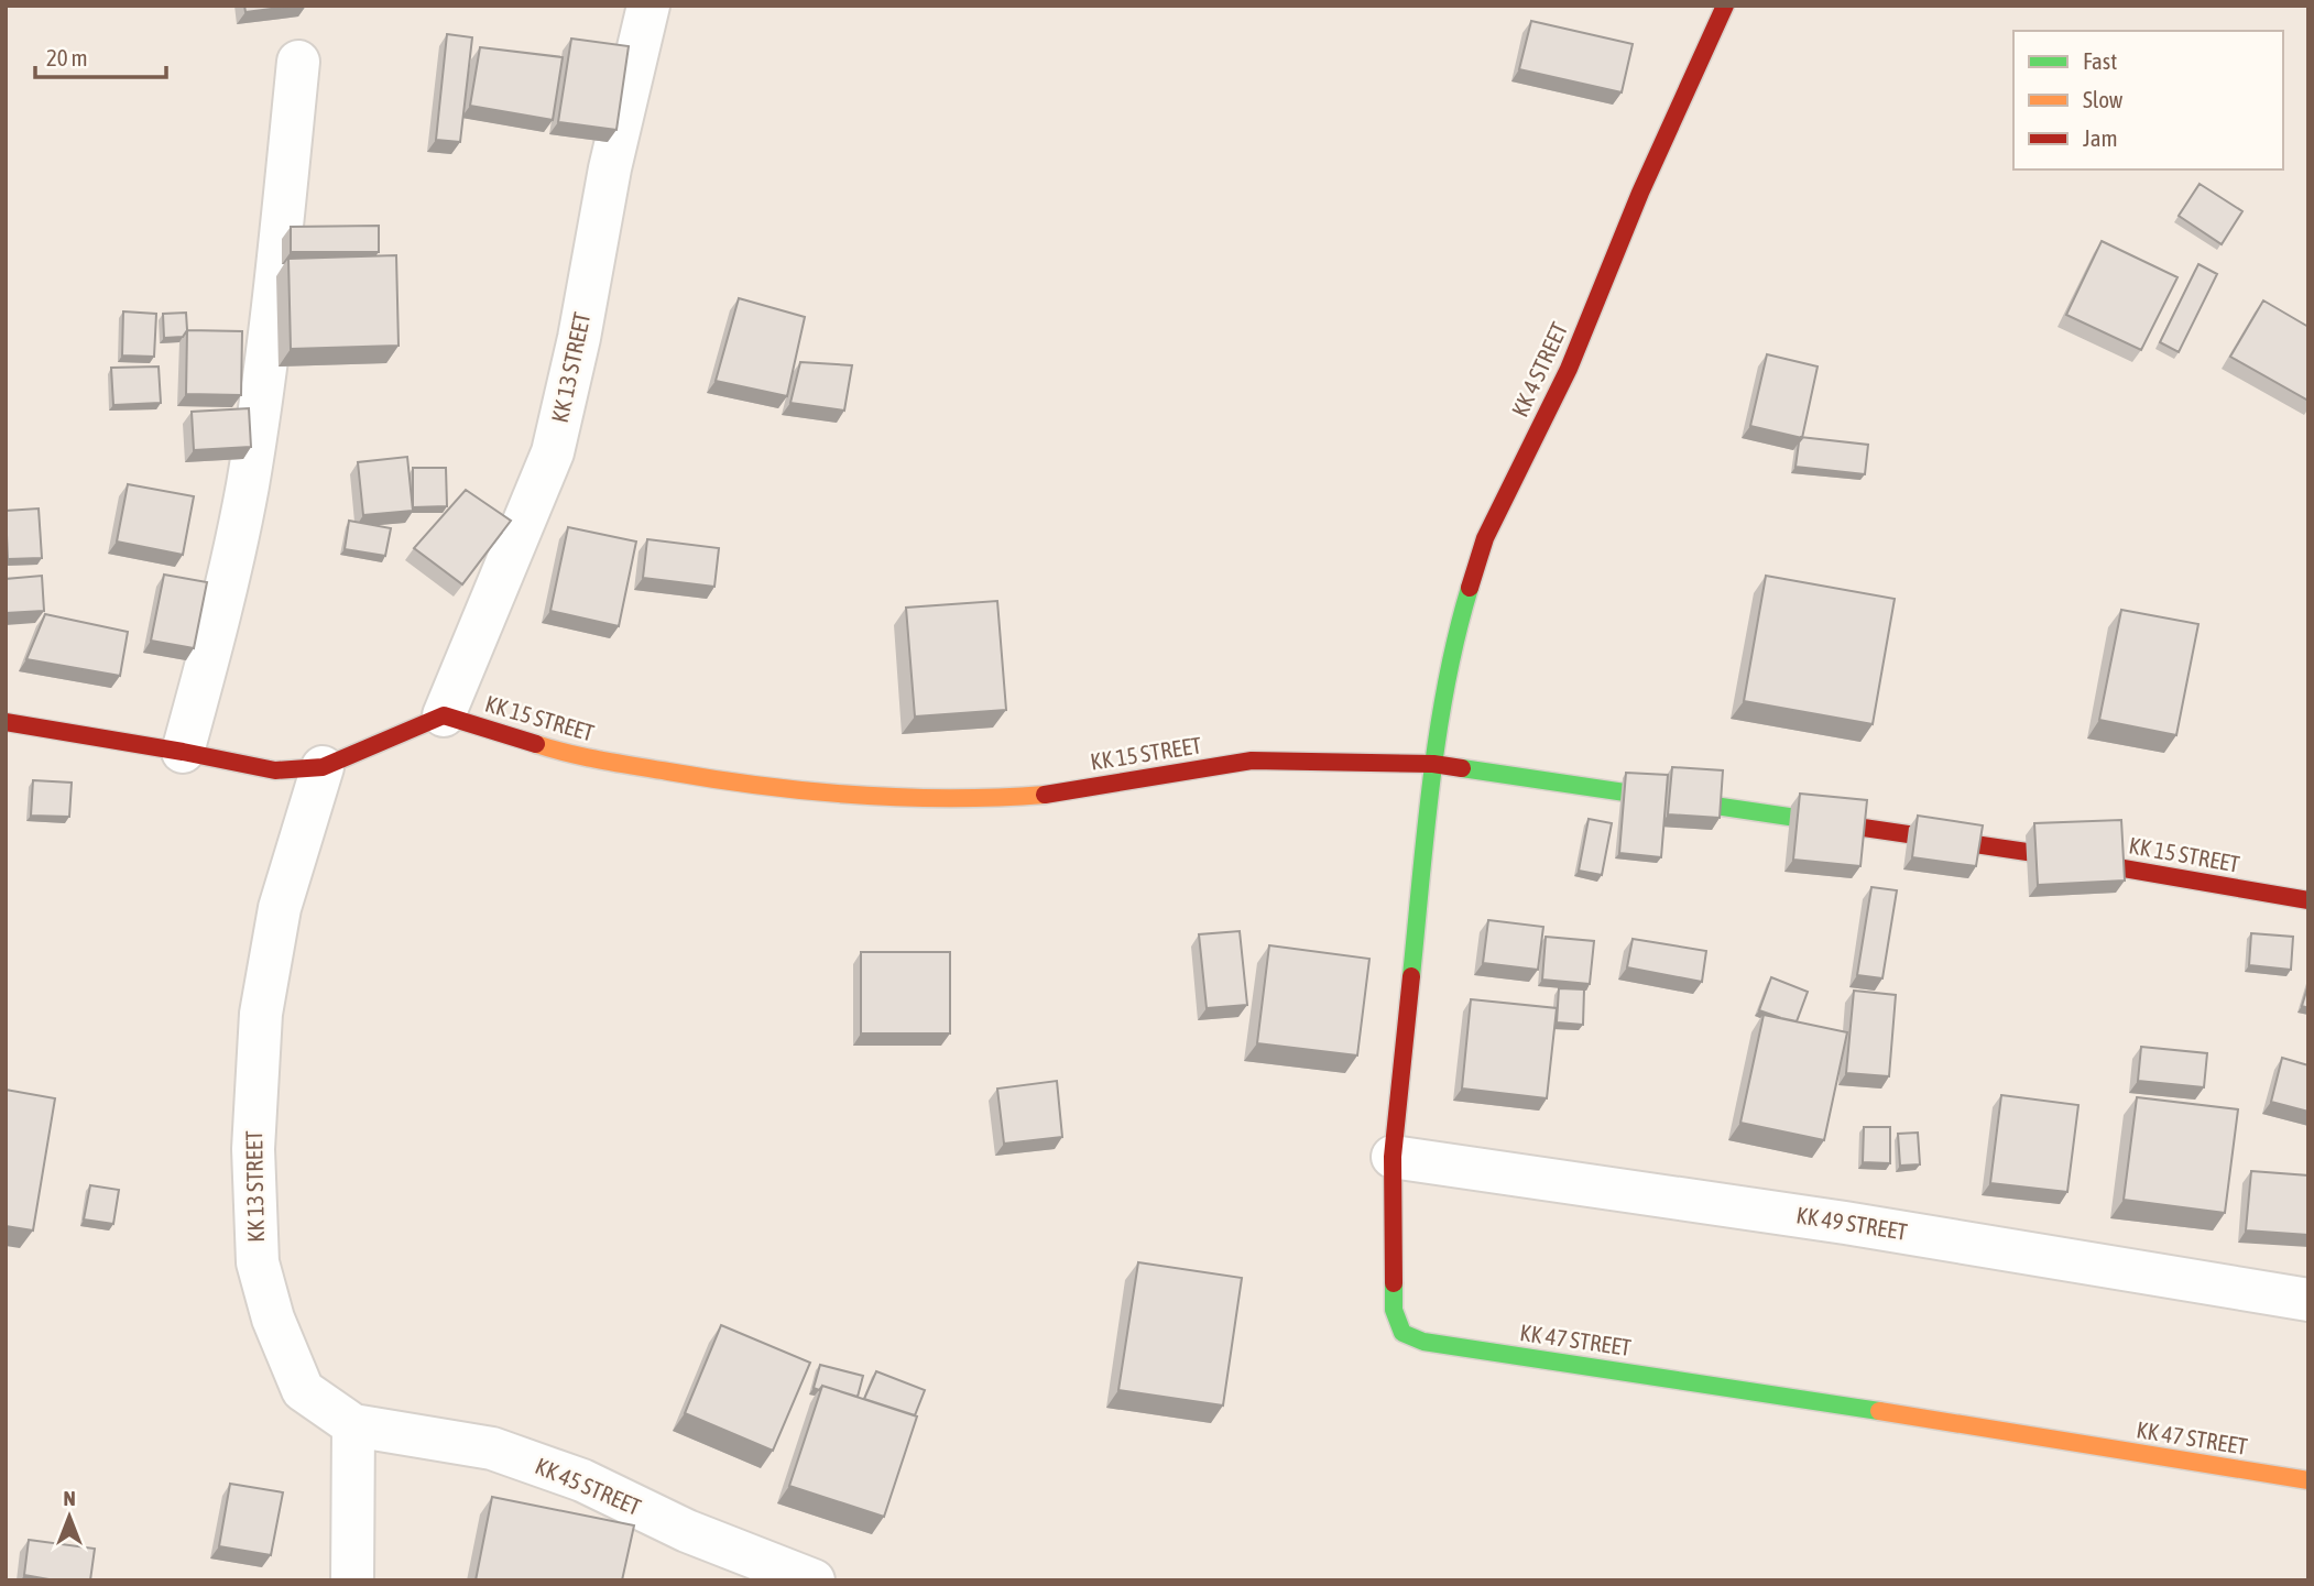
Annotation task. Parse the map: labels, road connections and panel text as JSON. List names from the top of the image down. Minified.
{"streets":{"street":["KK 13 STREET","KK 4 STREET","KK 15 STREET","KK 49 STREET","KK 47 STREET","KK 45 STREET"]},"crossings":[["KK 13 STREET","KK 15 STREET"],["KK 13 STREET","KK 45 STREET"],["KK 4 STREET","KK 15 STREET"],["KK 4 STREET","KK 47 STREET"],["KK 15 STREET","KK 47 STREET"],["KK 49 STREET","KK 47 STREET"]],"legend":["Fast","Slow","Jam"],"scale_bar":"20 m","north":"top"}
